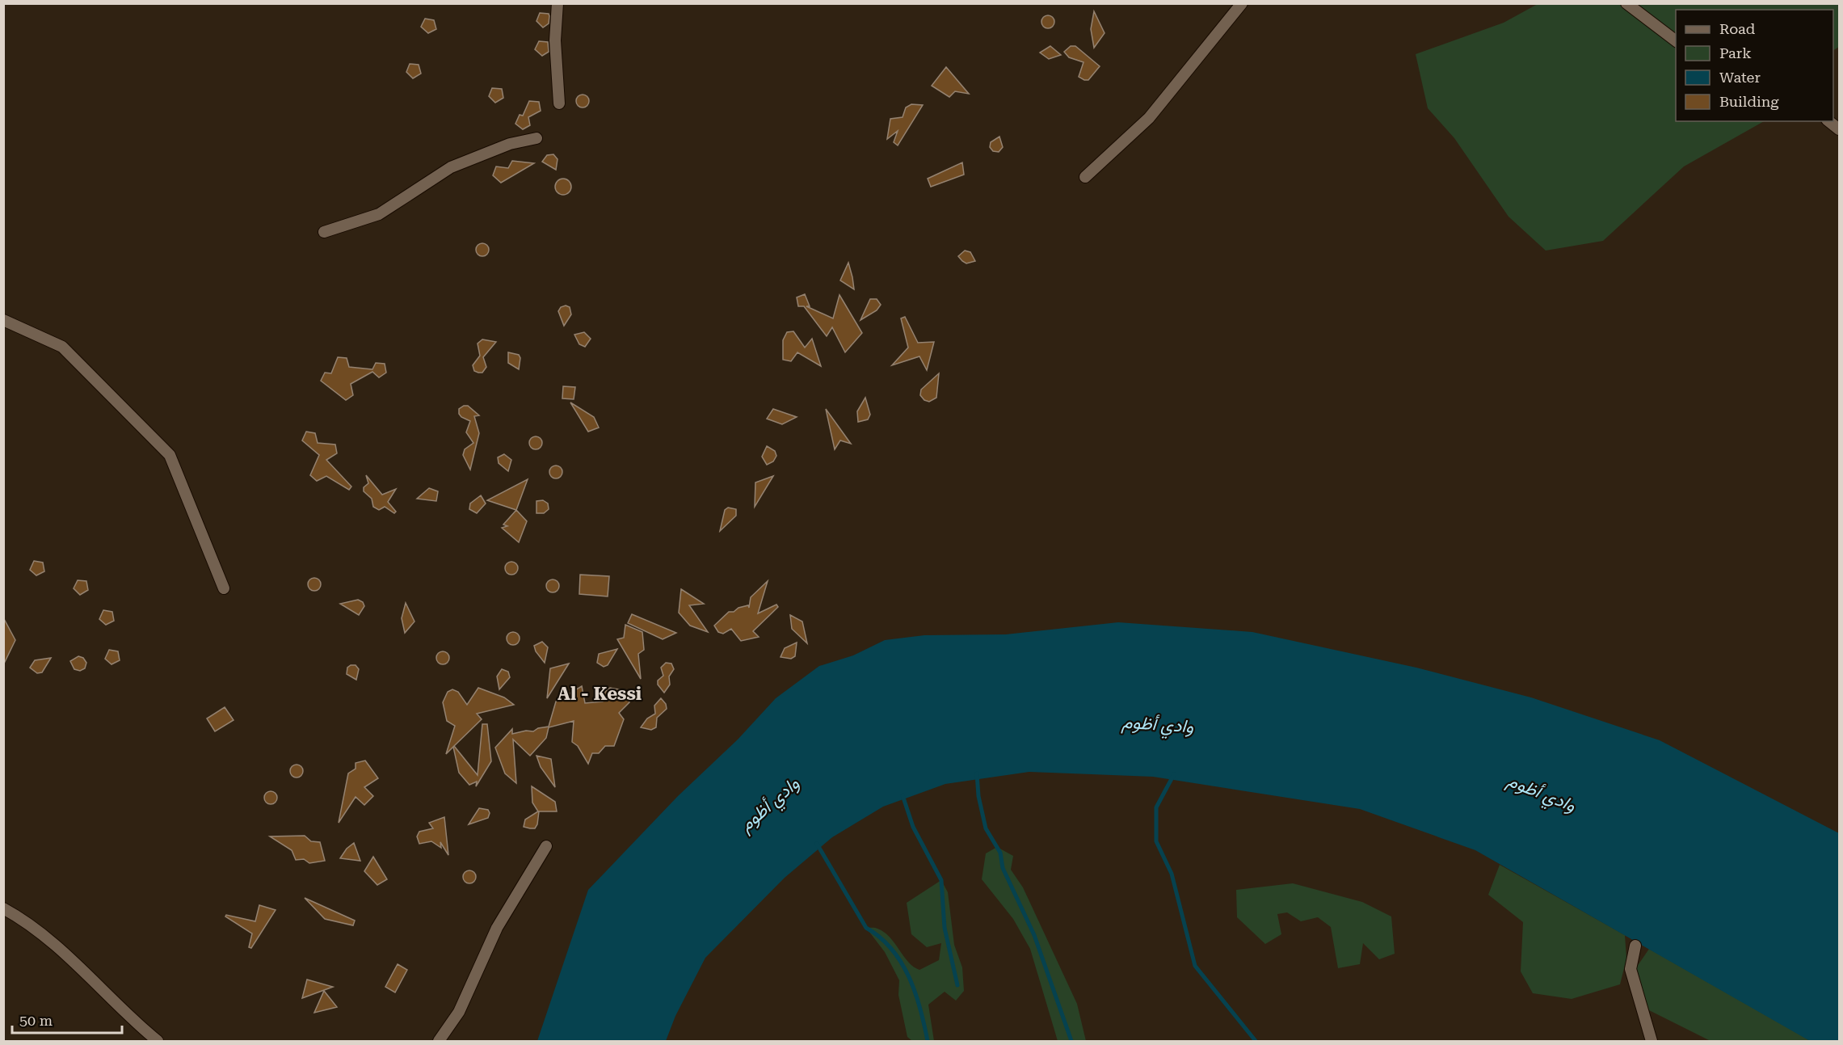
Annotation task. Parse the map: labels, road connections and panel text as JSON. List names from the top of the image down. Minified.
{"districts":["Al - Kessi"],"water":["وادي أظوم"],"legend":["Road","Park","Water","Building"],"scale_bar":"50 m"}
